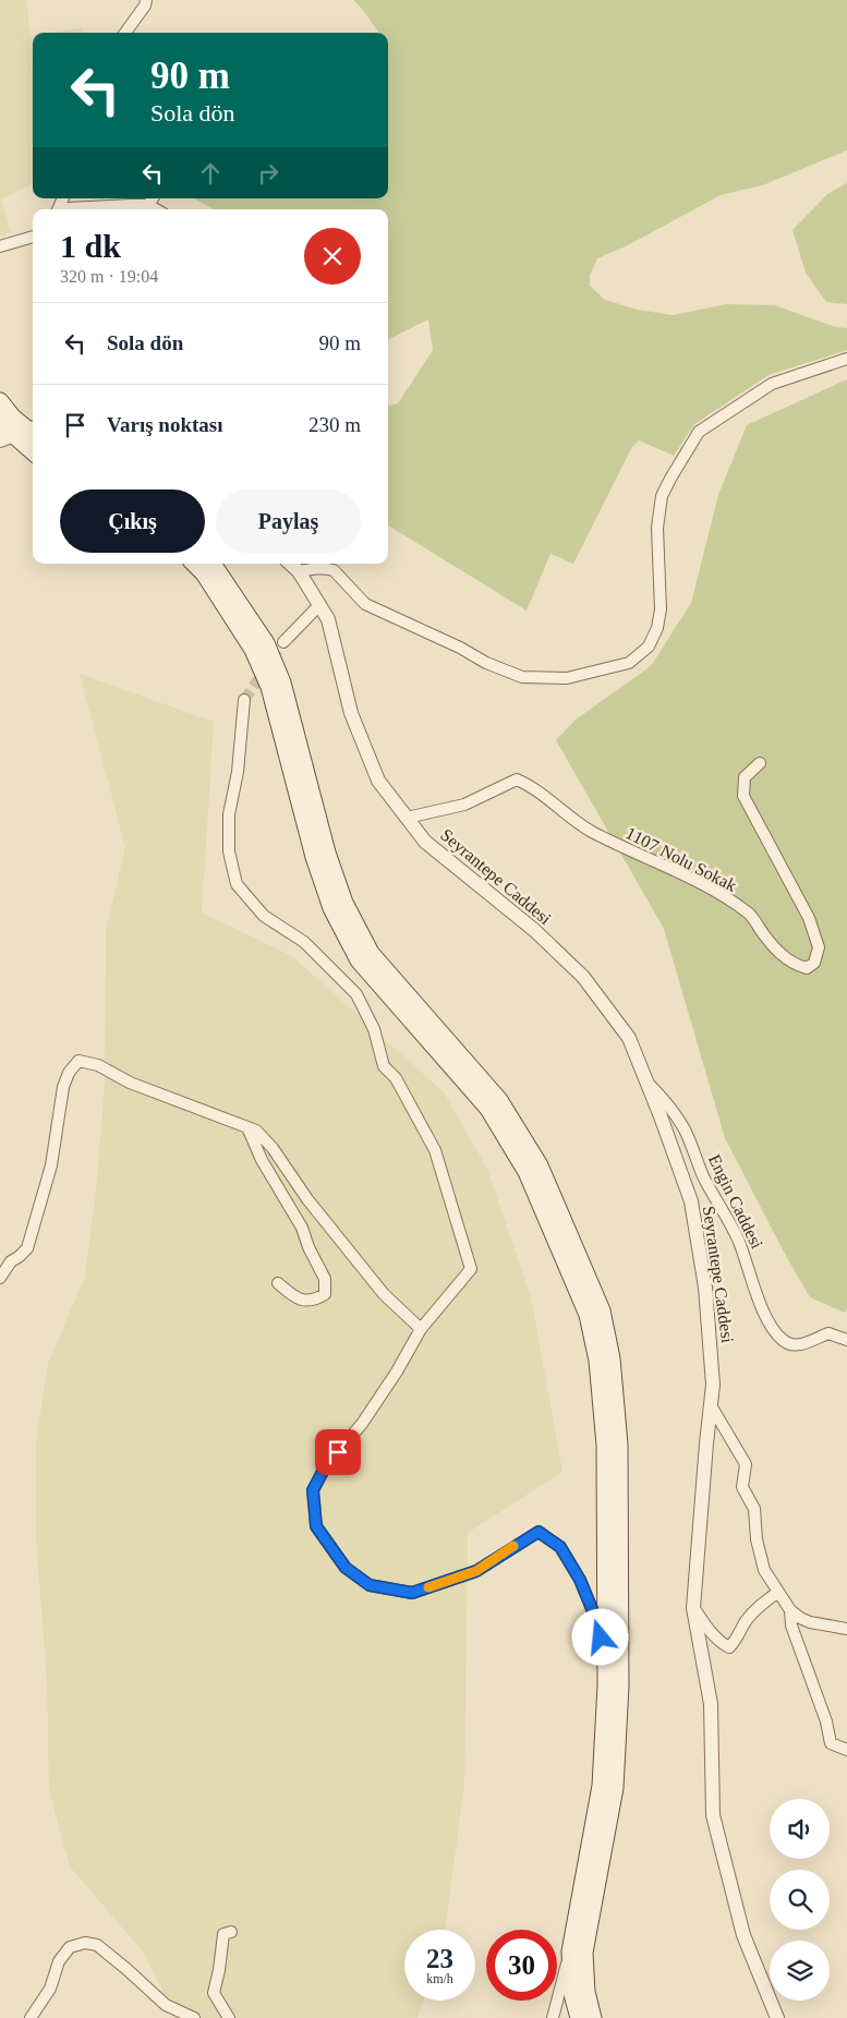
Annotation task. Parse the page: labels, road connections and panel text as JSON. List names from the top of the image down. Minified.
{"streets":{"street":["1107 Nolu Sokak","Seyrantepe Caddesi","Engin Caddesi"]},"crossings":[["1107 Nolu Sokak","Seyrantepe Caddesi"],["Seyrantepe Caddesi","Engin Caddesi"]],"page":{"turn":["90 m","Sola dön"],"heading":["1 dk","320 m · 19:04"],"list":[{"name":"Sola dön","value":"90 m"},{"name":"Varış noktası","value":"230 m"}],"buttons":["Çıkış","Paylaş"],"speed":"23 km/h","limit":"30"}}
